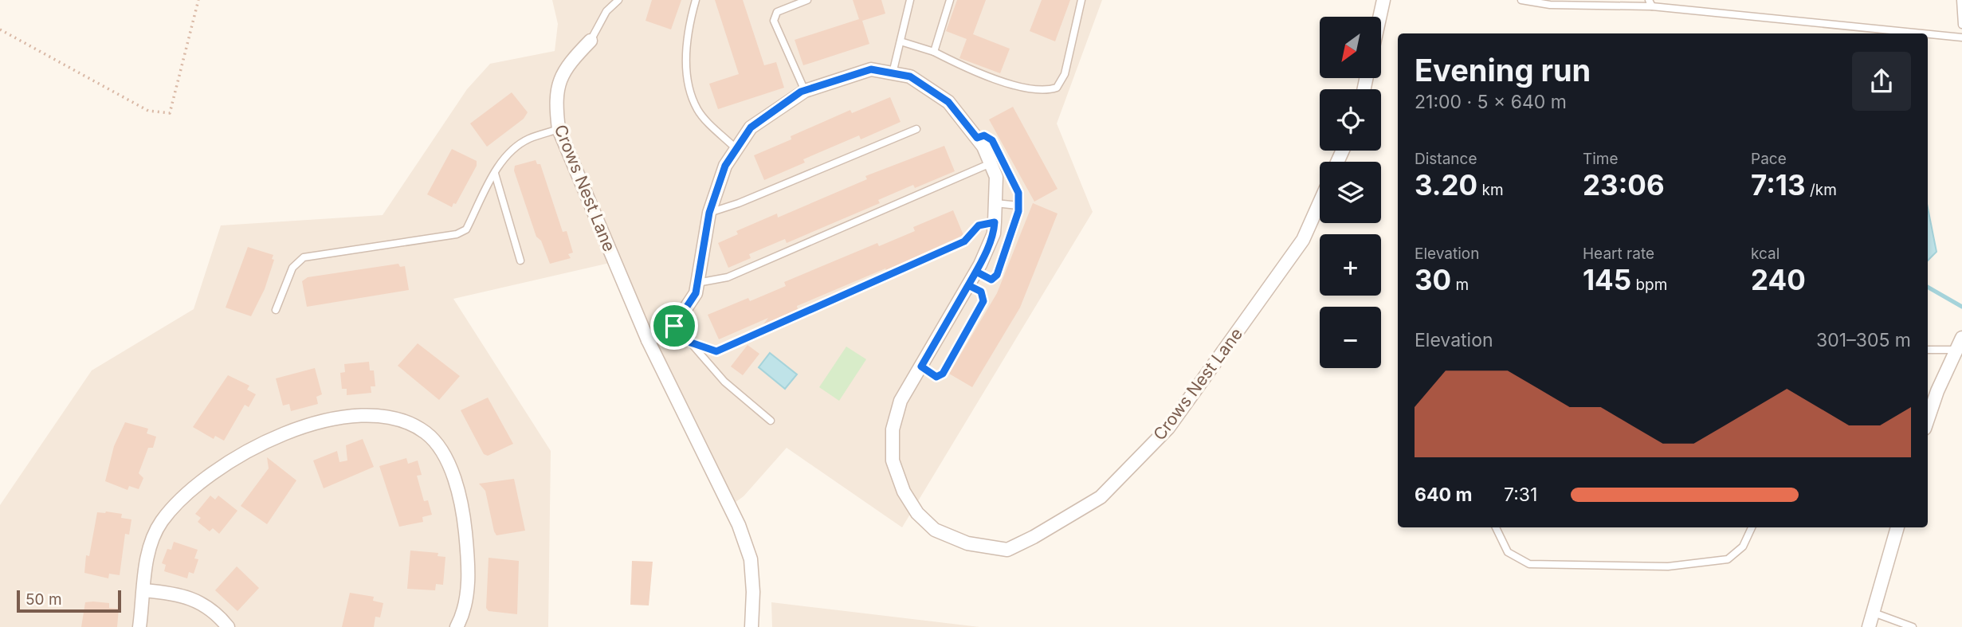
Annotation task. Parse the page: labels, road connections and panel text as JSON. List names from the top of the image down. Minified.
{"streets":{"street":["Crows Nest Lane"]},"scale_bar":"50 m","north":"bottom left","page":{"map_buttons":["+","−"],"heading":["Evening run","21:00 · 5 × 640 m"],"stats":[["Distance","3.20 km"],["Time","23:06"],["Pace","7:13 /km"],["Elevation","30 m"],["Heart rate","145 bpm"],["kcal","240"]],"chart":["Elevation","301–305 m"],"list":[{"name":"640 m","note":"7:31"}],"scale":"50 m"}}
